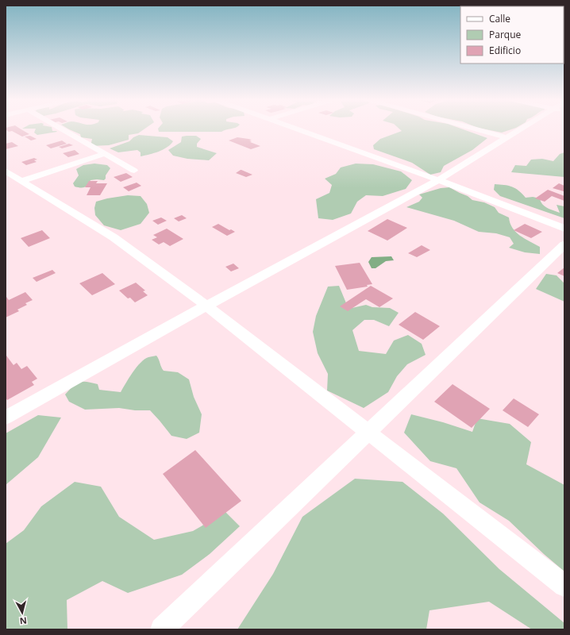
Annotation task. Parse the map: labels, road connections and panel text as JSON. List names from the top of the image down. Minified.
{"legend":["Calle","Parque","Edificio"],"north":"bottom"}
